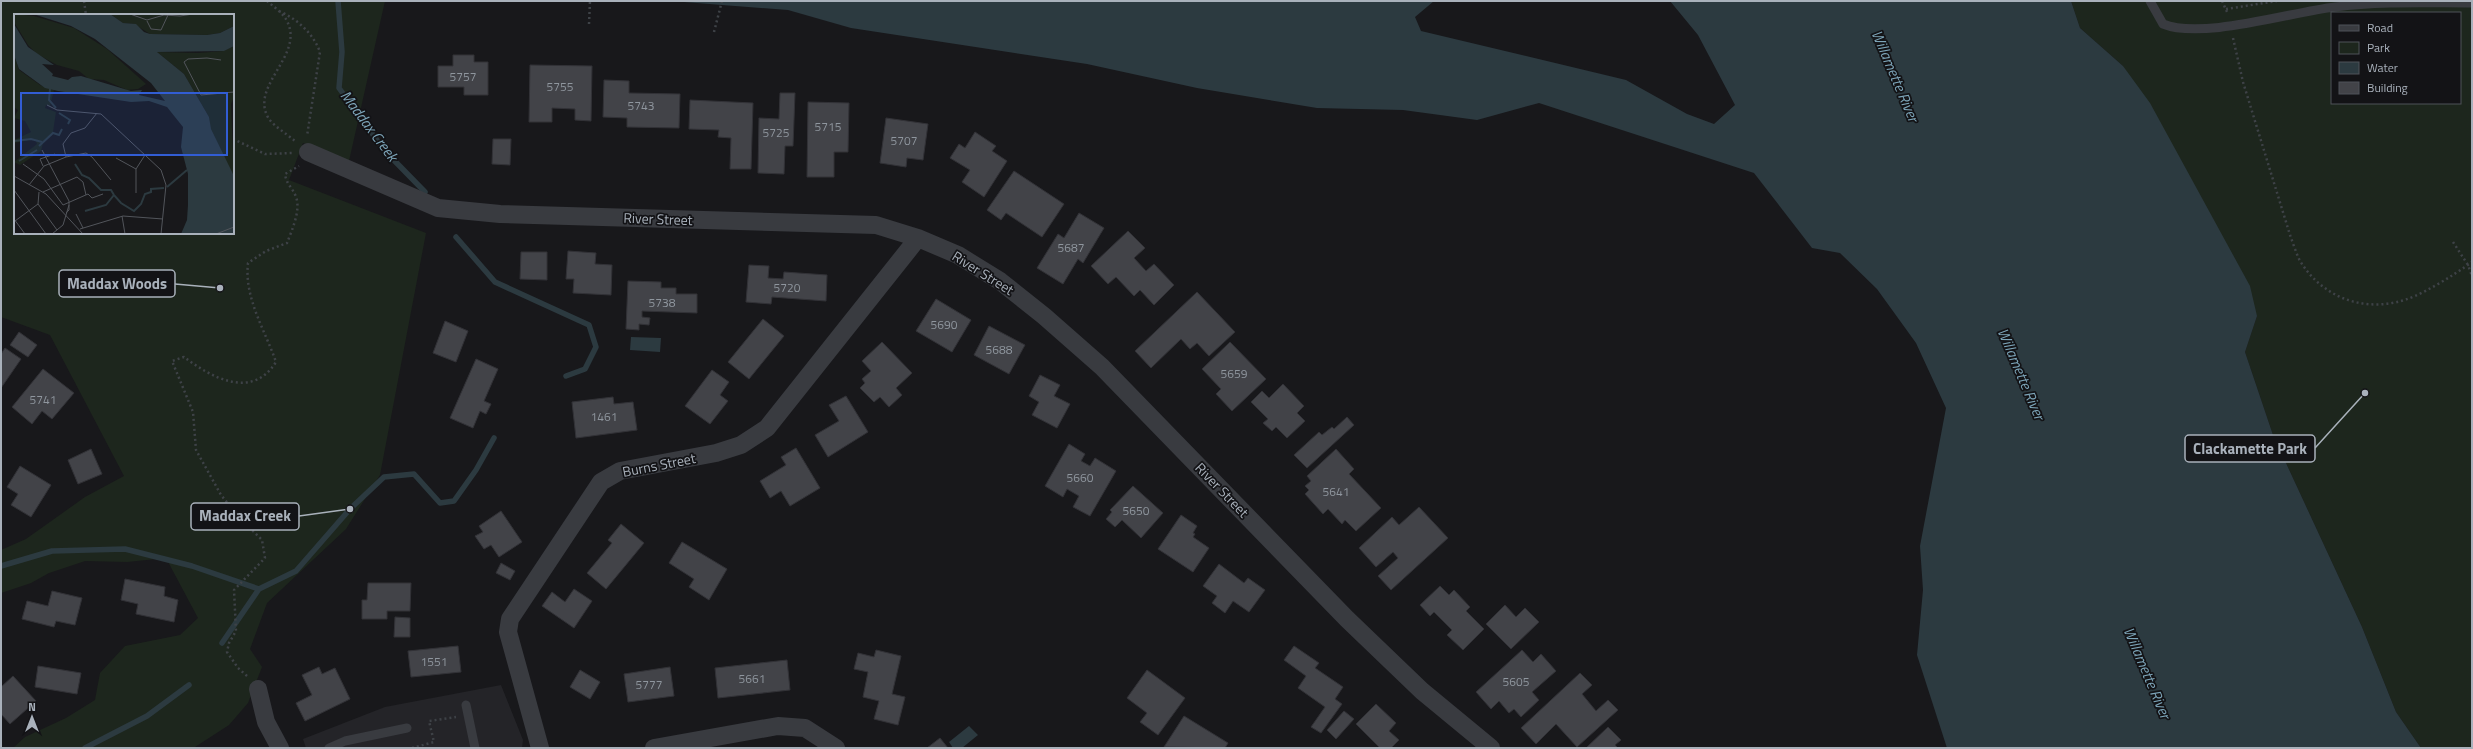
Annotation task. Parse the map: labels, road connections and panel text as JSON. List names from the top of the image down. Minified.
{"streets":{"street":["River Street","Burns Street"]},"crossings":[["River Street","Burns Street"]],"water":["Willamette River","Maddax Creek"],"places":["Maddax Woods","Clackamette Park","Maddax Creek"],"house_numbers":["5757","5755","5743","5715","5725","5707","5687","5720","5738","5690","5688","5659","5741","1461","5660","5641","5650","1551","5661","5605","5777"],"legend":["Road","Park","Water","Building"],"north":"top"}
